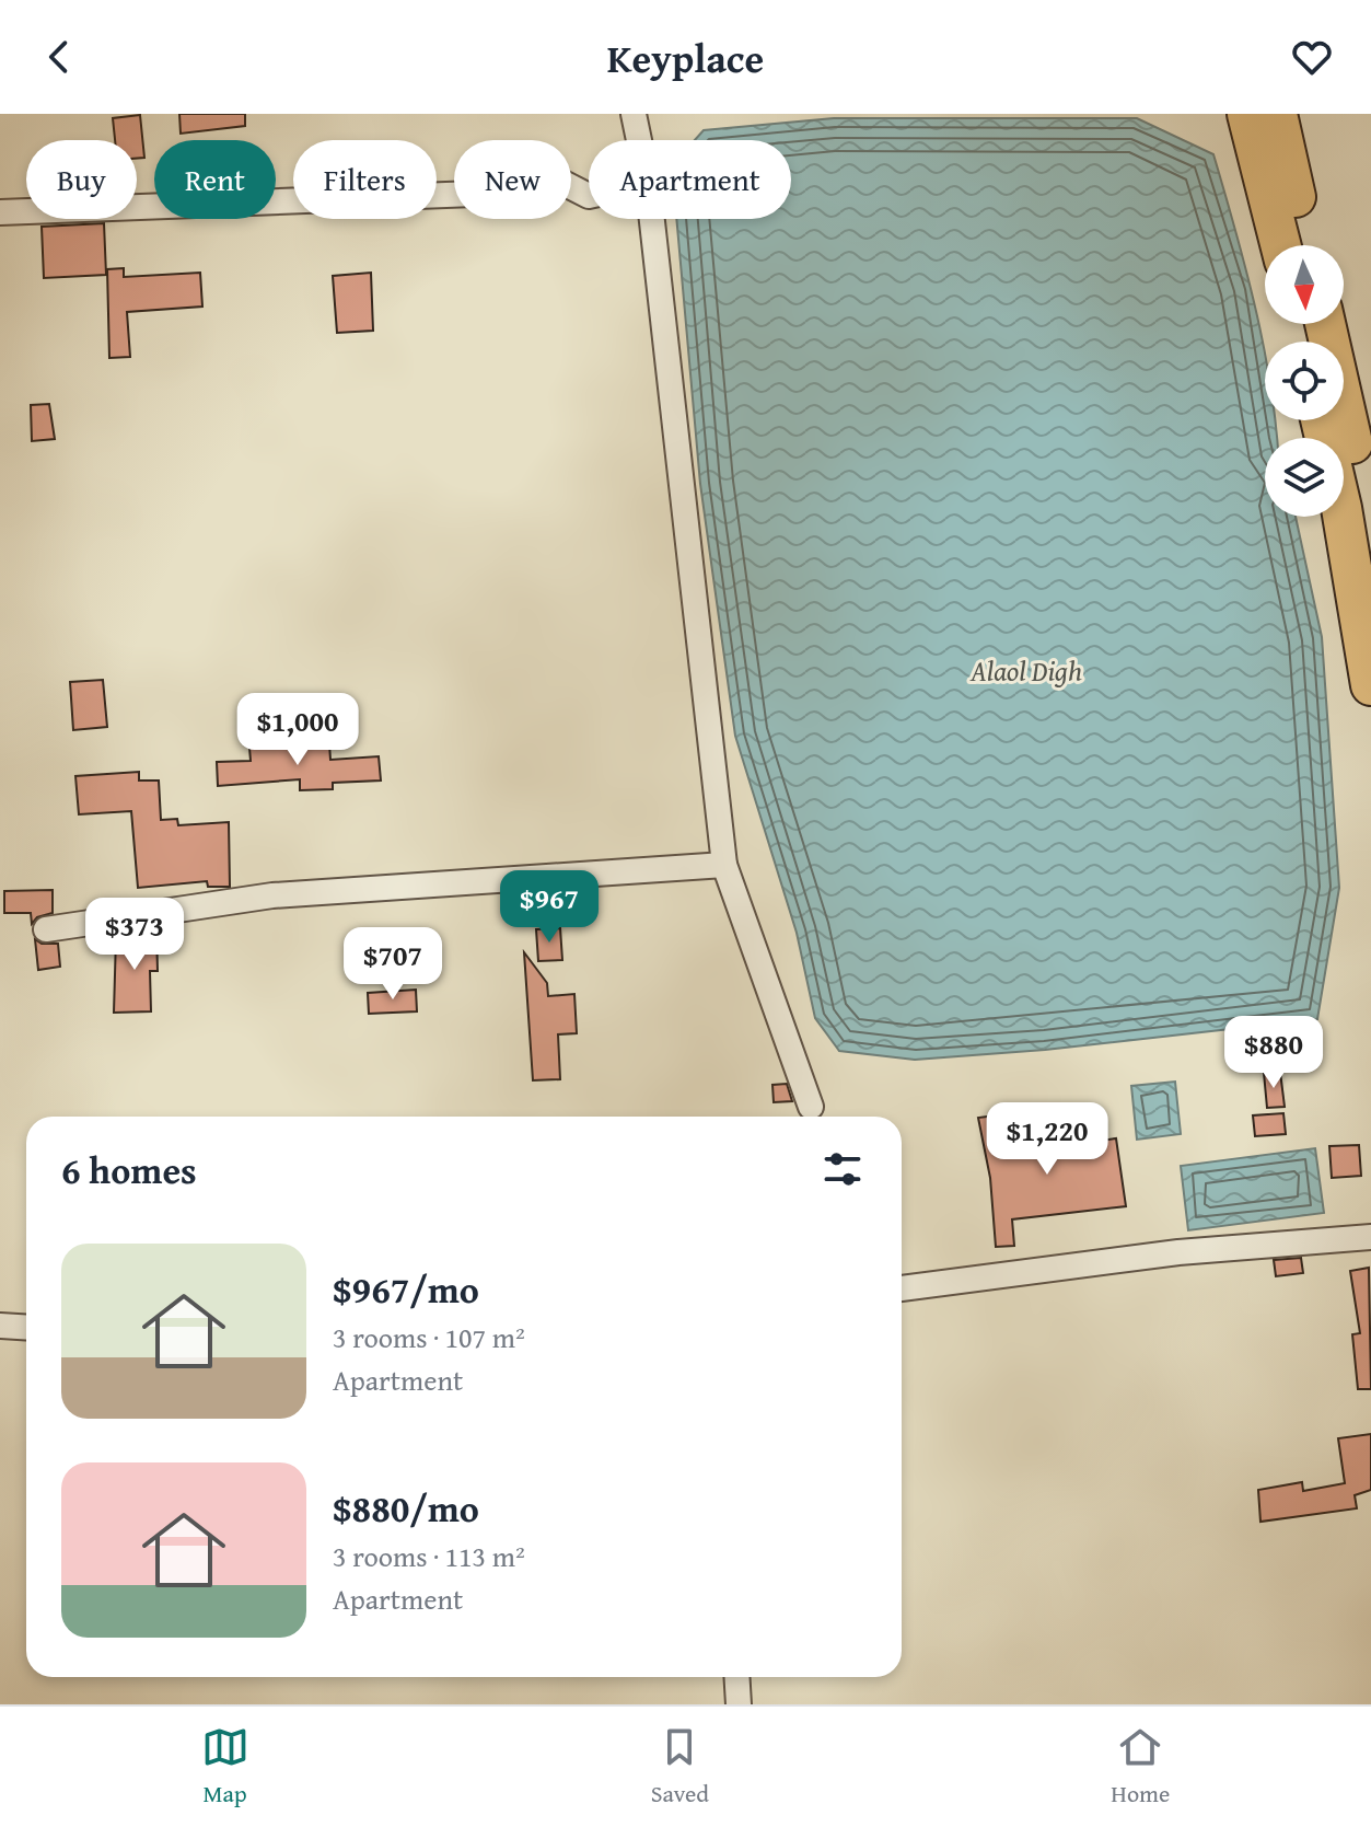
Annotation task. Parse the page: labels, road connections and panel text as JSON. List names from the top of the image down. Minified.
{"water":["Alaol Digh"],"north":"bottom","page":{"header":"Keyplace","chip":["Buy","Rent","Filters","New","Apartment"],"price":["$1,000","$967","$373","$707","$880","$1,220"],"heading":"6 homes","list":[{"name":"$967/mo","note":"3 rooms · 107 m² · Apartment"},{"name":"$880/mo","note":"3 rooms · 113 m² · Apartment"}],"tabs":["Map","Saved","Home"]}}
